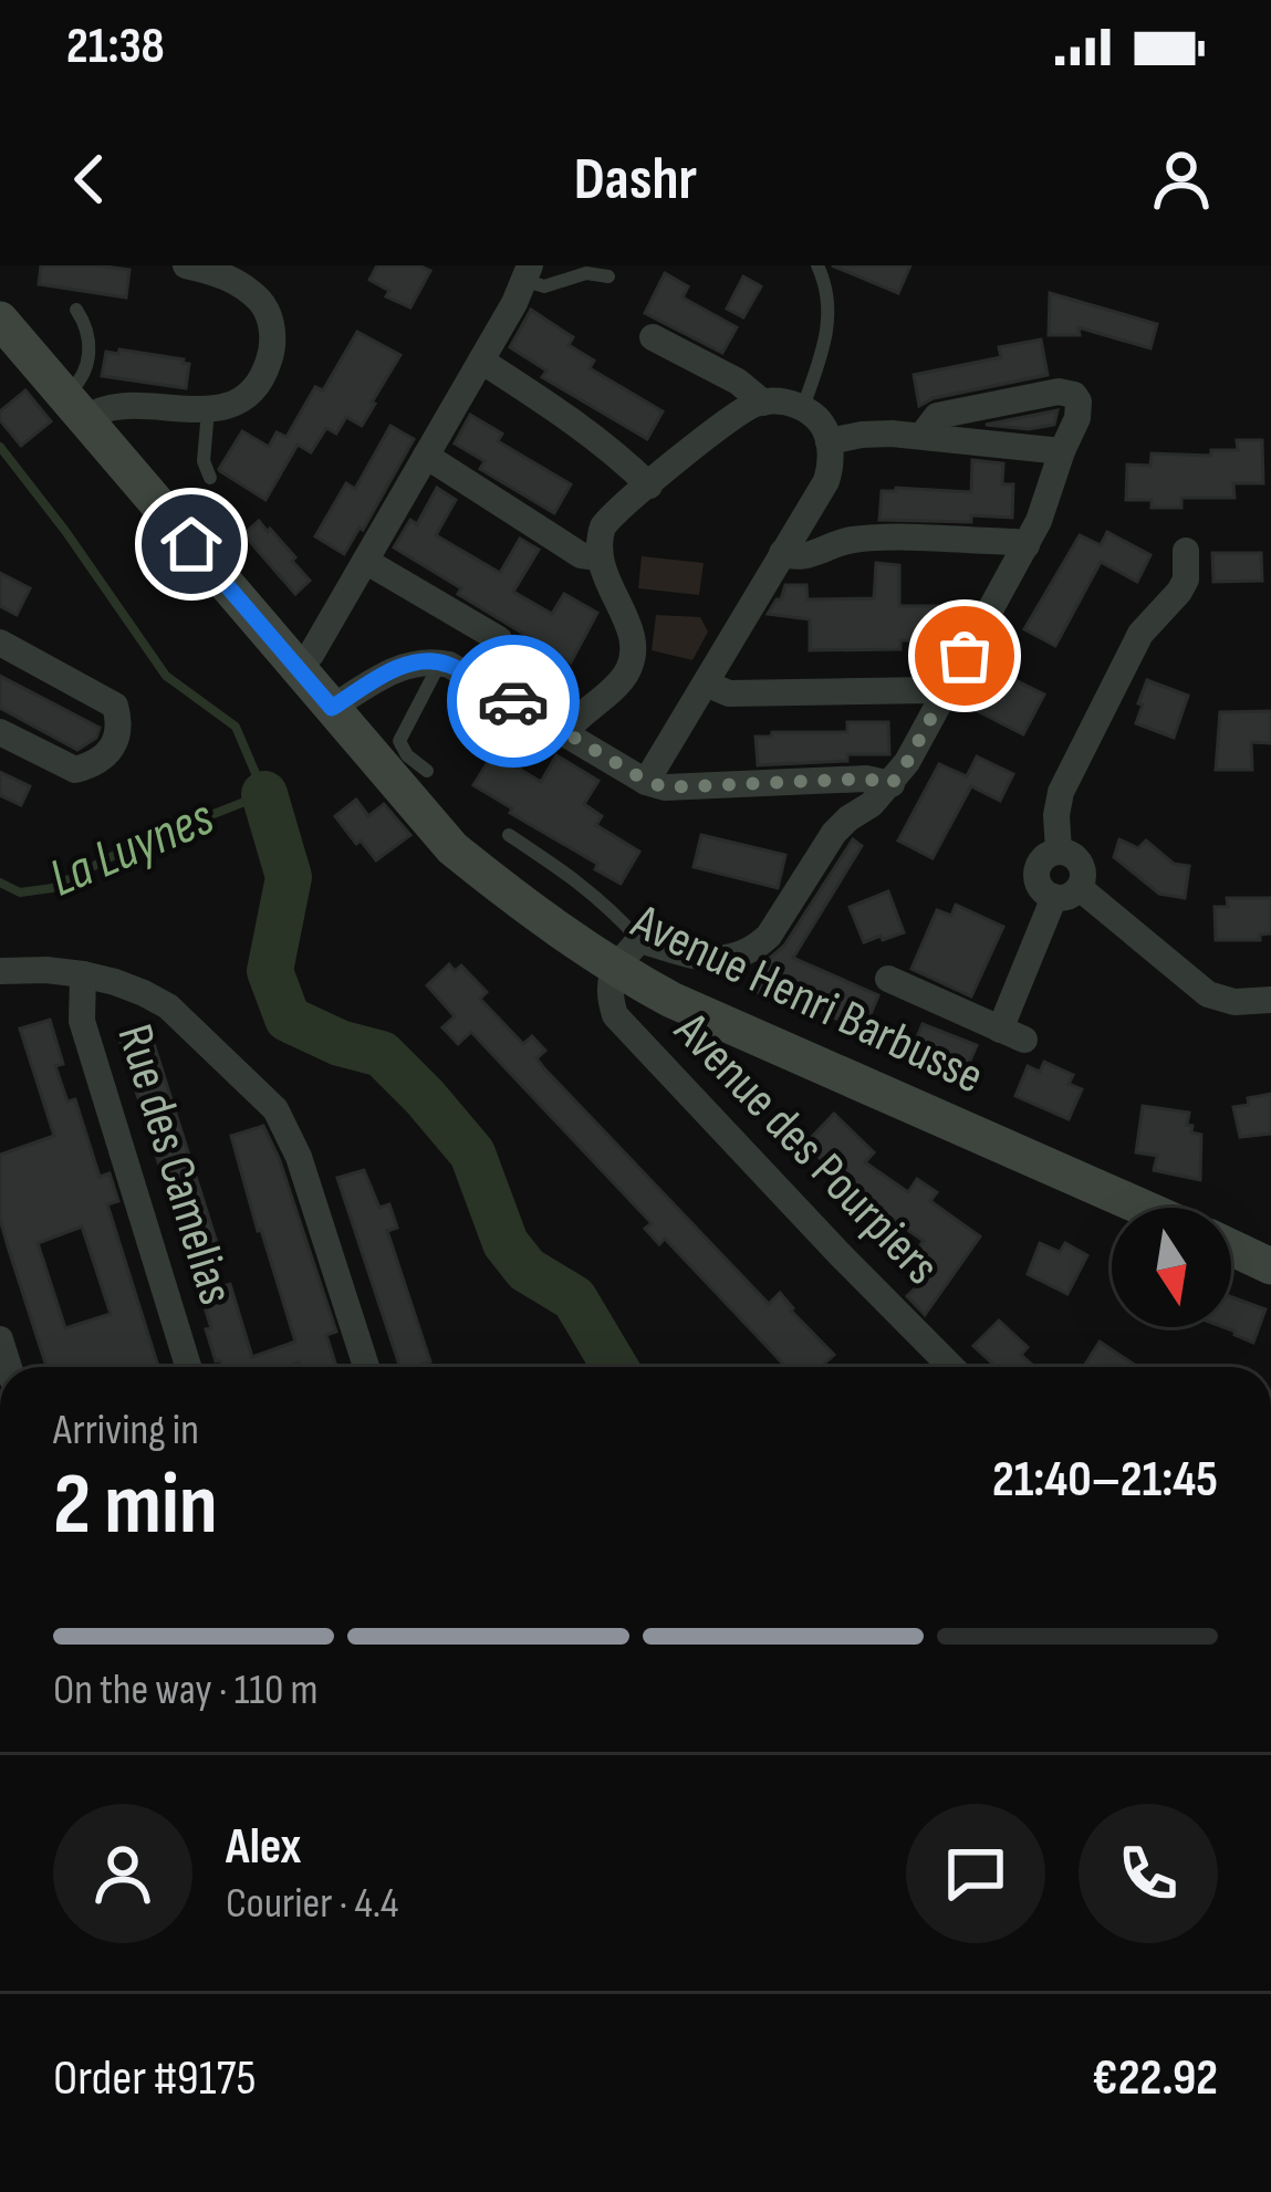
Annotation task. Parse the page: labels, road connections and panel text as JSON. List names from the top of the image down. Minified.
{"streets":{"main road":["Avenue Henri Barbusse"],"street":["Avenue des Pourpiers","Rue des Camelias"]},"crossings":[["Avenue Henri Barbusse","Avenue des Pourpiers"]],"water":["La Luynes"],"north":"bottom","page":{"status":"21:38","header":"Dashr","heading":["2 min","Arriving in","21:40–21:45"],"panel":["Alex","Courier · 4.4","Order #9175","€22.92"],"bar":"On the way · 110 m"}}
